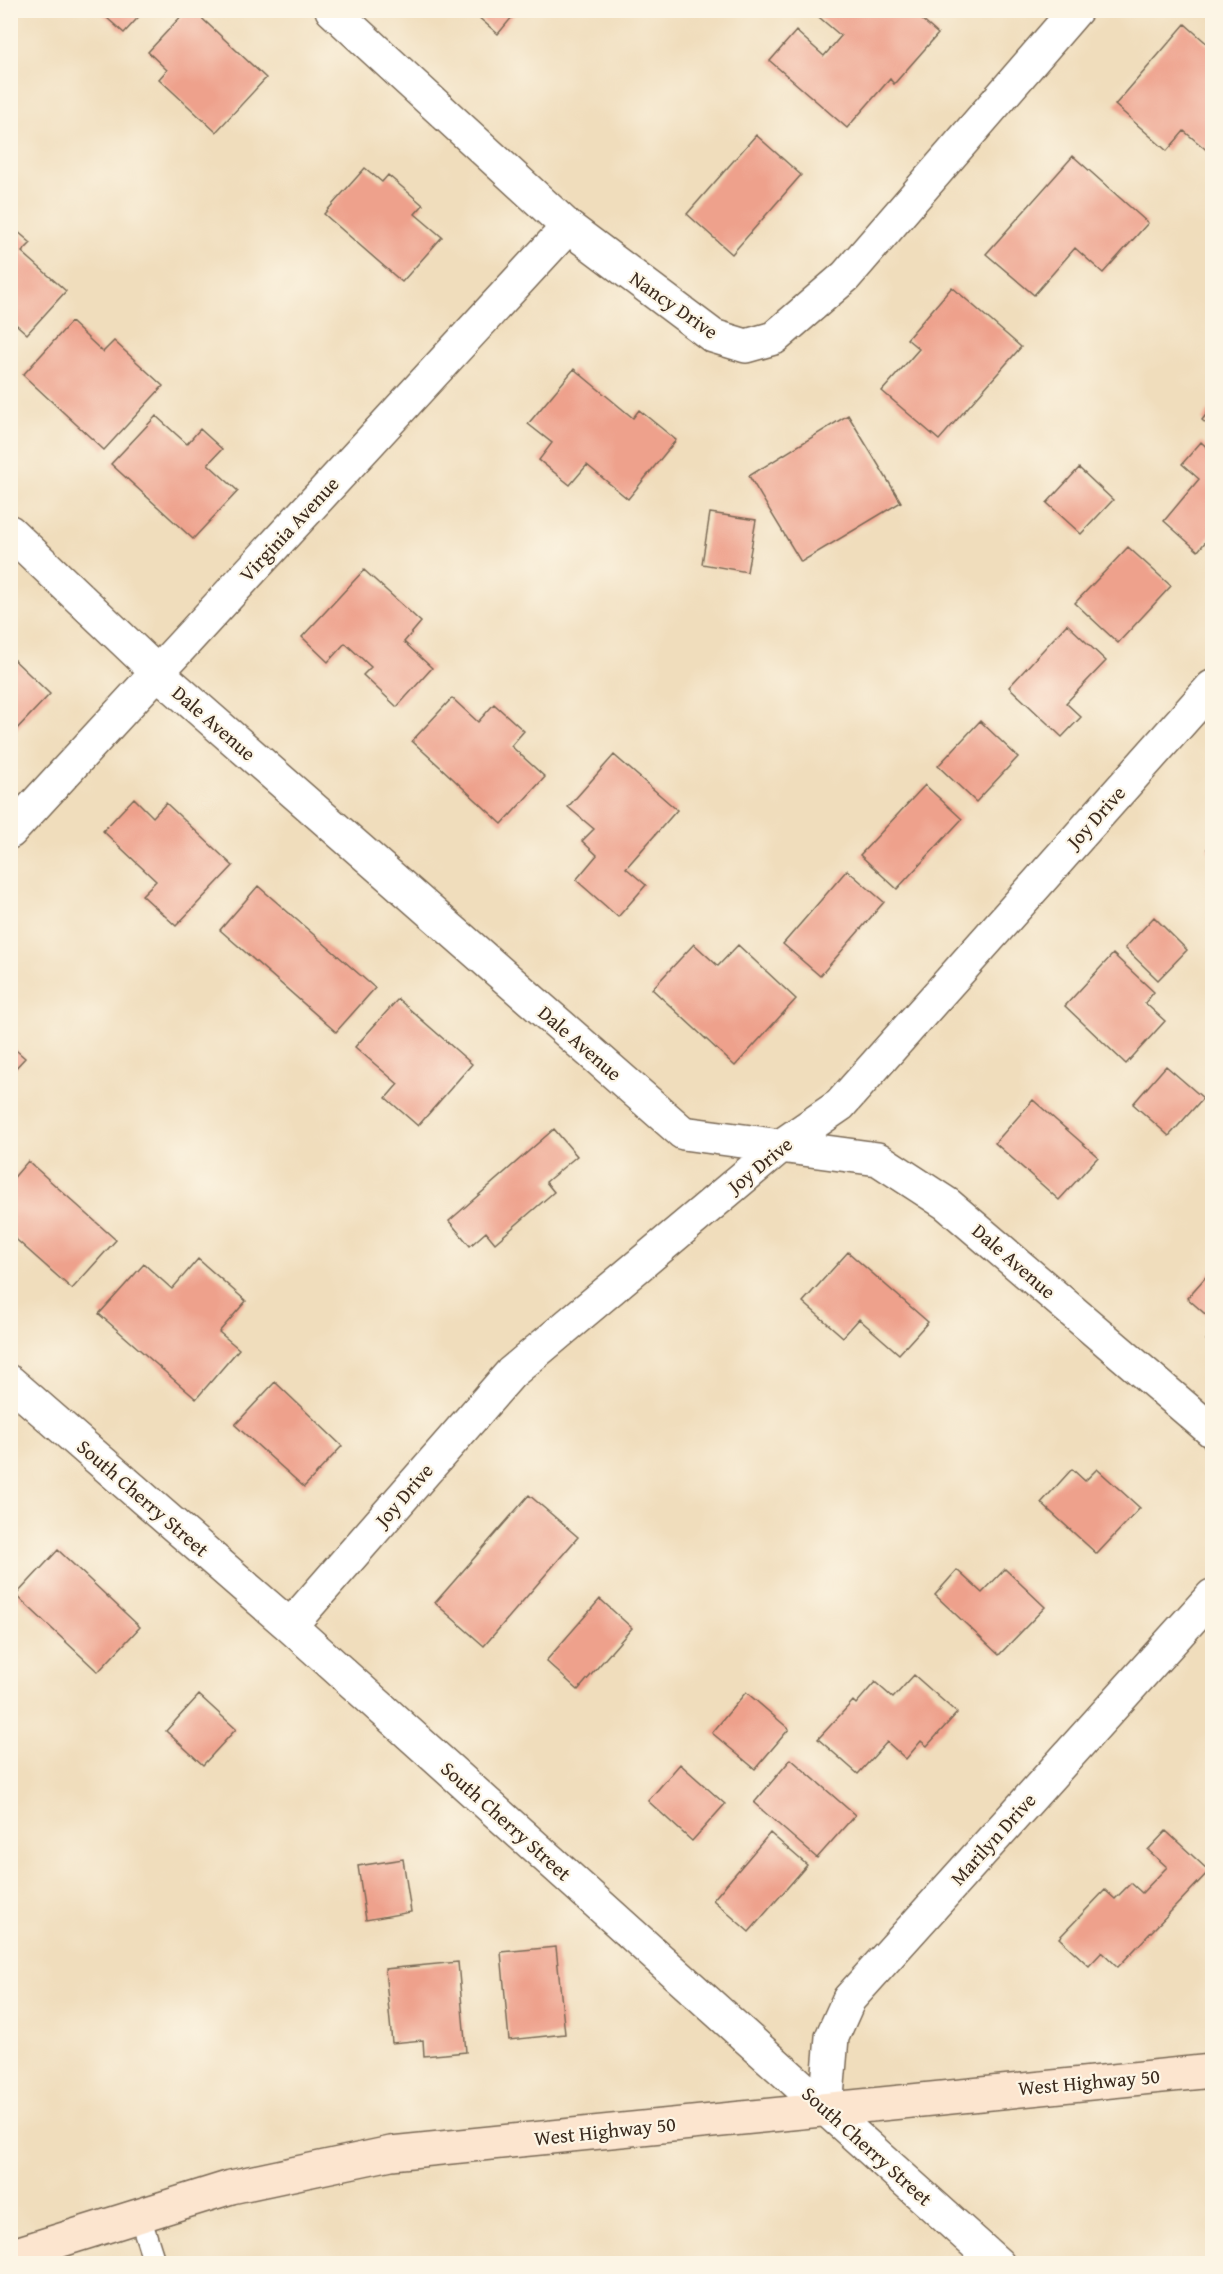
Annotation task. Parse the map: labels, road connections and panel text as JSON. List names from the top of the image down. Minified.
{"streets":{"main road":["West Highway 50"],"street":["Nancy Drive","Virginia Avenue","Dale Avenue","Joy Drive","South Cherry Street","Marilyn Drive"]},"crossings":[["Nancy Drive","Virginia Avenue"],["Virginia Avenue","Dale Avenue"],["Dale Avenue","Joy Drive"],["Joy Drive","South Cherry Street"],["South Cherry Street","Marilyn Drive"],["South Cherry Street","West Highway 50"],["Marilyn Drive","West Highway 50"]]}
